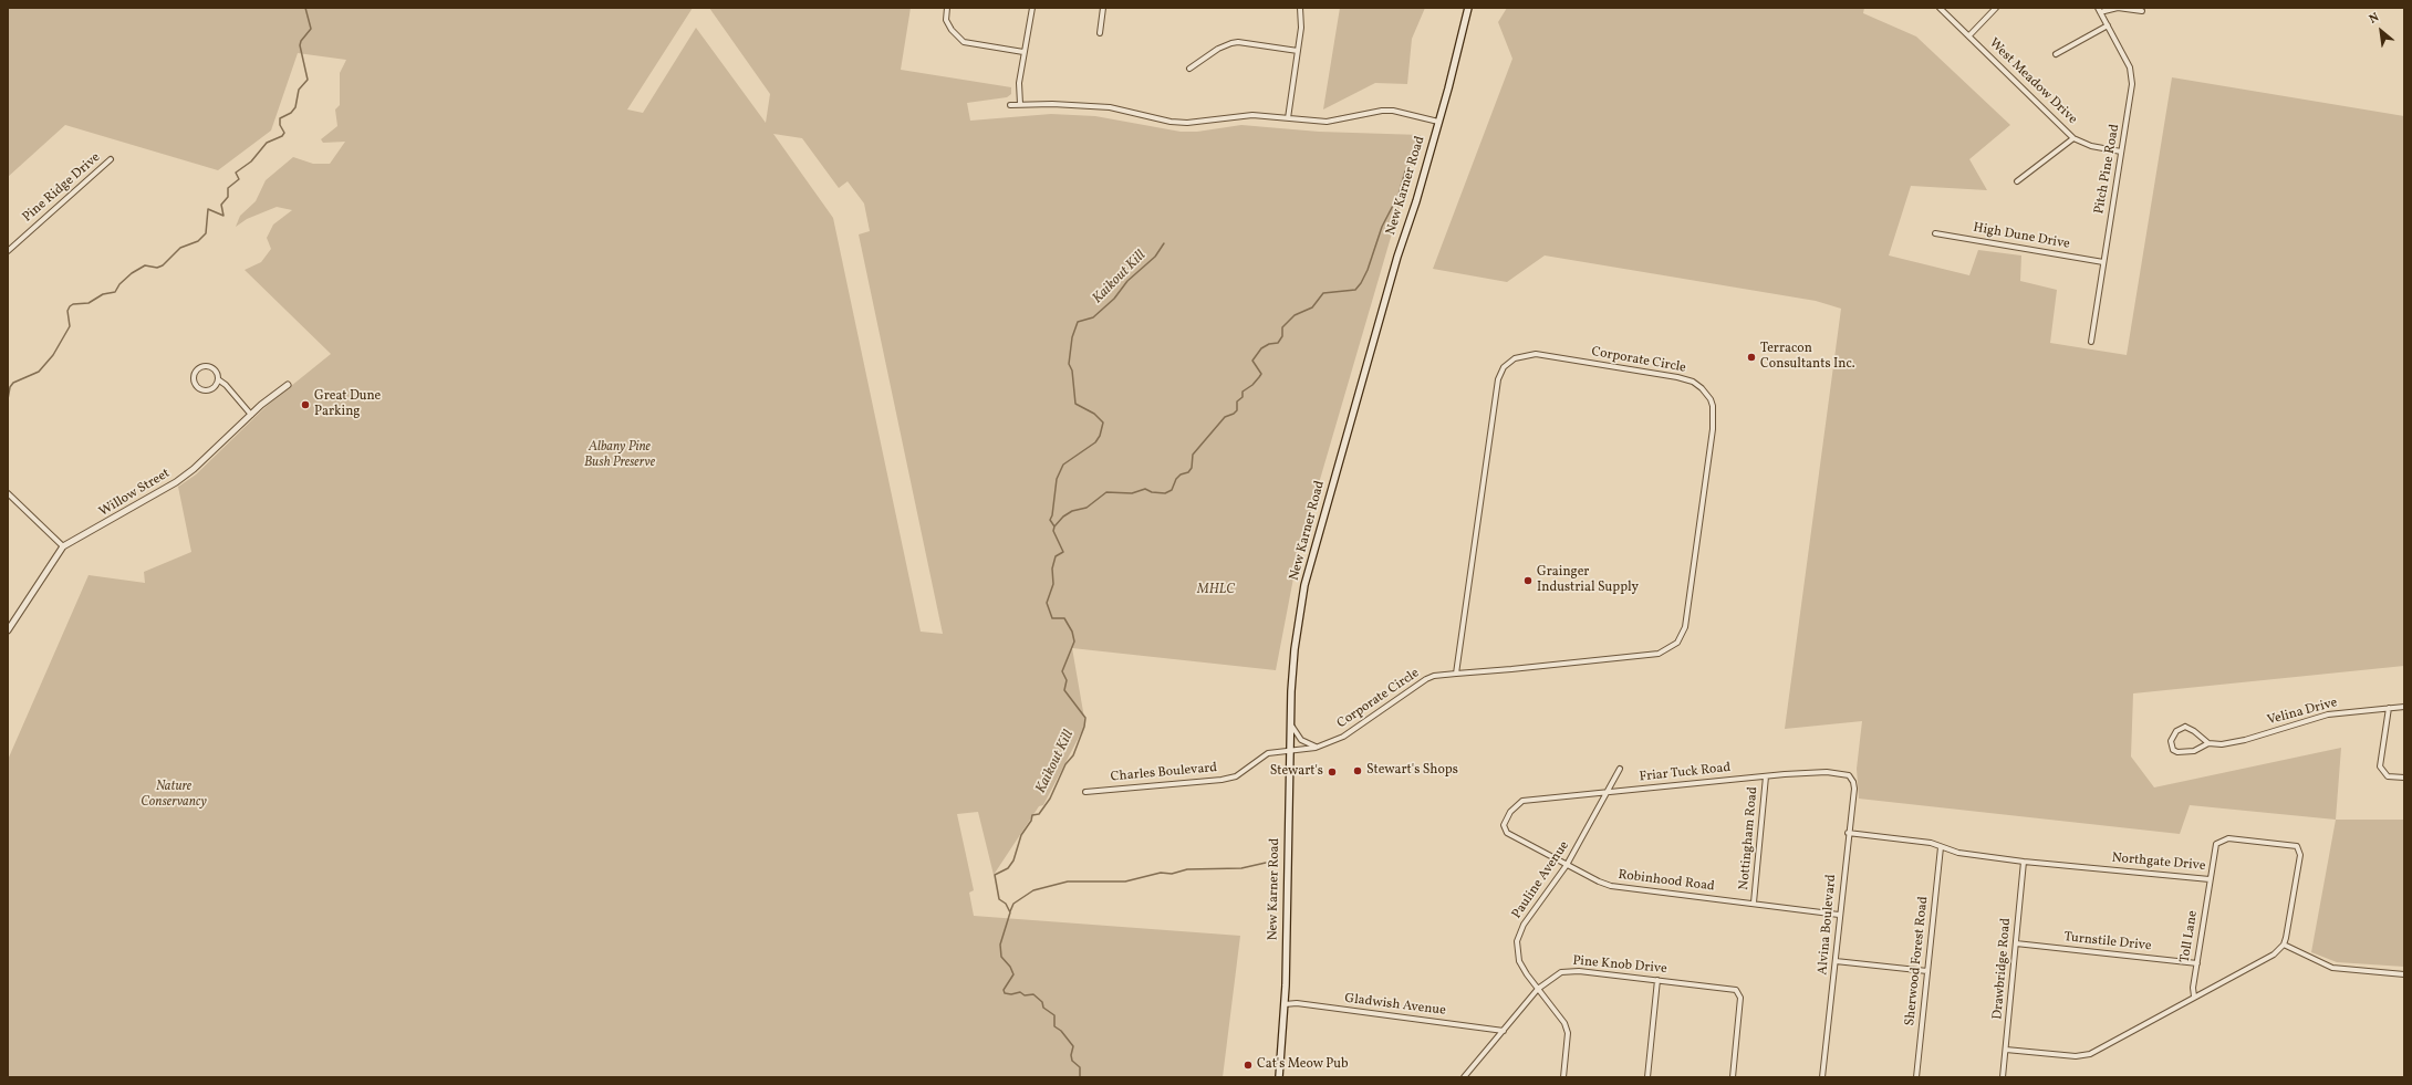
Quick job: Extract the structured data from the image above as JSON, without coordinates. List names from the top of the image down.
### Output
{
  "streets": {
    "main road": ["New Karner Road"],
    "street": [
      "West Meadow Drive",
      "Pitch Pine Road",
      "Pine Ridge Drive",
      "High Dune Drive",
      "Corporate Circle",
      "Willow Street",
      "Velina Drive",
      "Charles Boulevard",
      "Friar Tuck Road",
      "Nottingham Road",
      "Northgate Drive",
      "Pauline Avenue",
      "Robinhood Road",
      "Alvina Boulevard",
      "Toll Lane",
      "Turnstile Drive",
      "Sherwood Forest Road",
      "Pine Knob Drive",
      "Drawbridge Road",
      "Gladwish Avenue"
    ]
  },
  "crossings": [
    ["West Meadow Drive", "Pitch Pine Road"],
    ["Pitch Pine Road", "High Dune Drive"],
    ["New Karner Road", "Corporate Circle"],
    ["New Karner Road", "Charles Boulevard"],
    ["New Karner Road", "Gladwish Avenue"],
    ["Corporate Circle", "Charles Boulevard"],
    ["Friar Tuck Road", "Nottingham Road"],
    ["Friar Tuck Road", "Pauline Avenue"],
    ["Friar Tuck Road", "Robinhood Road"],
    ["Friar Tuck Road", "Alvina Boulevard"],
    ["Nottingham Road", "Robinhood Road"],
    ["Northgate Drive", "Alvina Boulevard"],
    ["Northgate Drive", "Toll Lane"],
    ["Northgate Drive", "Sherwood Forest Road"],
    ["Northgate Drive", "Drawbridge Road"],
    ["Pauline Avenue", "Robinhood Road"],
    ["Pauline Avenue", "Pine Knob Drive"],
    ["Robinhood Road", "Alvina Boulevard"],
    ["Toll Lane", "Turnstile Drive"],
    ["Turnstile Drive", "Drawbridge Road"],
    ["Pine Knob Drive", "Gladwish Avenue"]
  ],
  "water": ["Kaikout Kill"],
  "parks": ["Albany Pine Bush Preserve", "MHLC", "Nature Conservancy"],
  "places": [
    "Terracon Consultants Inc.",
    "Great Dune Parking",
    "Grainger Industrial Supply",
    "Stewart's Shops",
    "Stewart's",
    "Cat's Meow Pub"
  ],
  "north": "top left"
}
